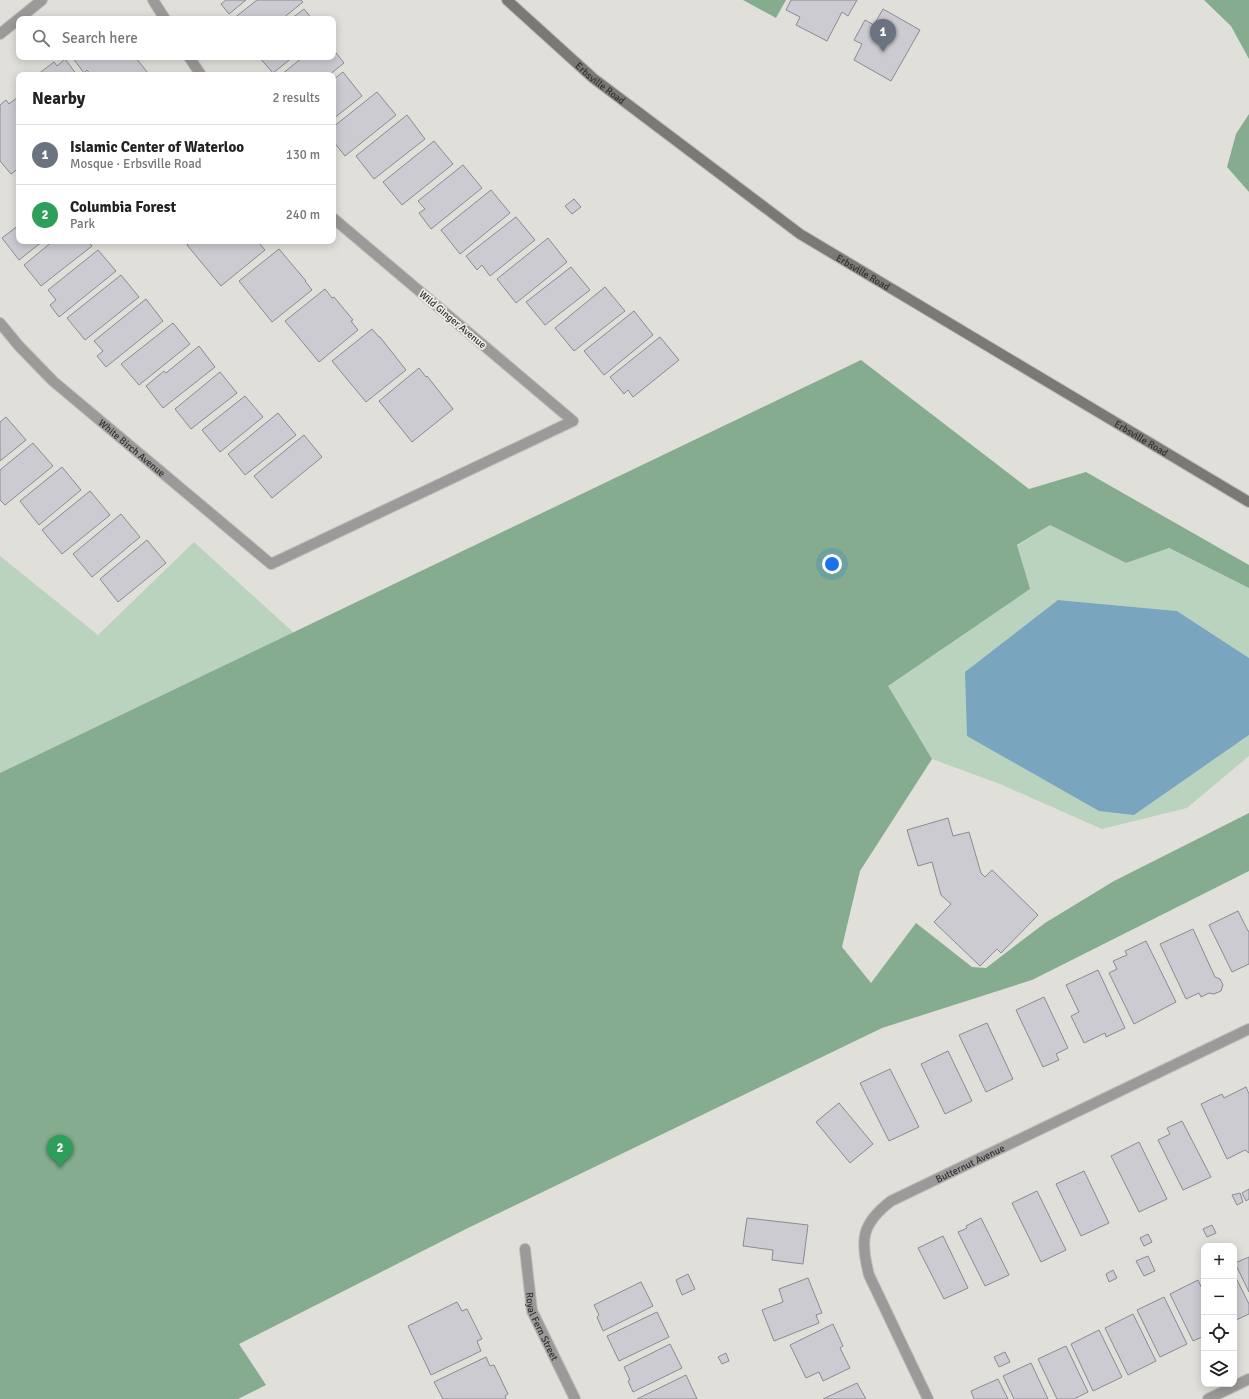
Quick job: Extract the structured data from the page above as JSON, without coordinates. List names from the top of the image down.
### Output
{
  "streets": {
    "main road": ["Erbsville Road"],
    "street": [
      "Wild Ginger Avenue",
      "White Birch Avenue",
      "Butternut Avenue",
      "Royal Fern Street"
    ]
  },
  "crossings": [
    ["Wild Ginger Avenue", "White Birch Avenue"]
  ],
  "page": {
    "search": "Search here",
    "pins": ["1", "2"],
    "heading": ["Nearby", "2 results"],
    "list": [
      {
        "mark": "1",
        "name": "Islamic Center of Waterloo",
        "note": "Mosque · Erbsville Road",
        "value": "130 m"
      },
      {
        "mark": "2",
        "name": "Columbia Forest",
        "note": "Park",
        "value": "240 m"
      }
    ],
    "map_buttons": ["+", "−"]
  }
}
